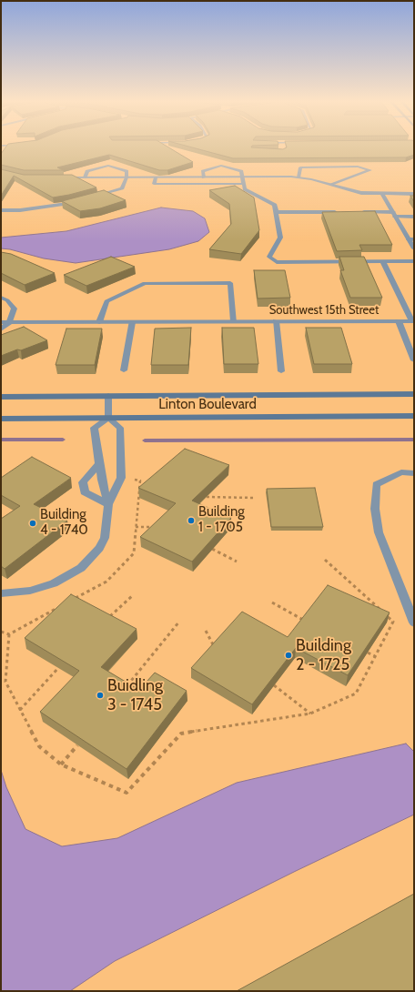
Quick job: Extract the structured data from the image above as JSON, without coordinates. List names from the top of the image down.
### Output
{
  "streets": {
    "main road": ["Linton Boulevard"],
    "street": ["Southwest 15th Street"]
  },
  "places": [
    "Building 1 - 1705",
    "Building 4 - 1740",
    "Building 2 - 1725",
    "Buidling 3 - 1745"
  ]
}
